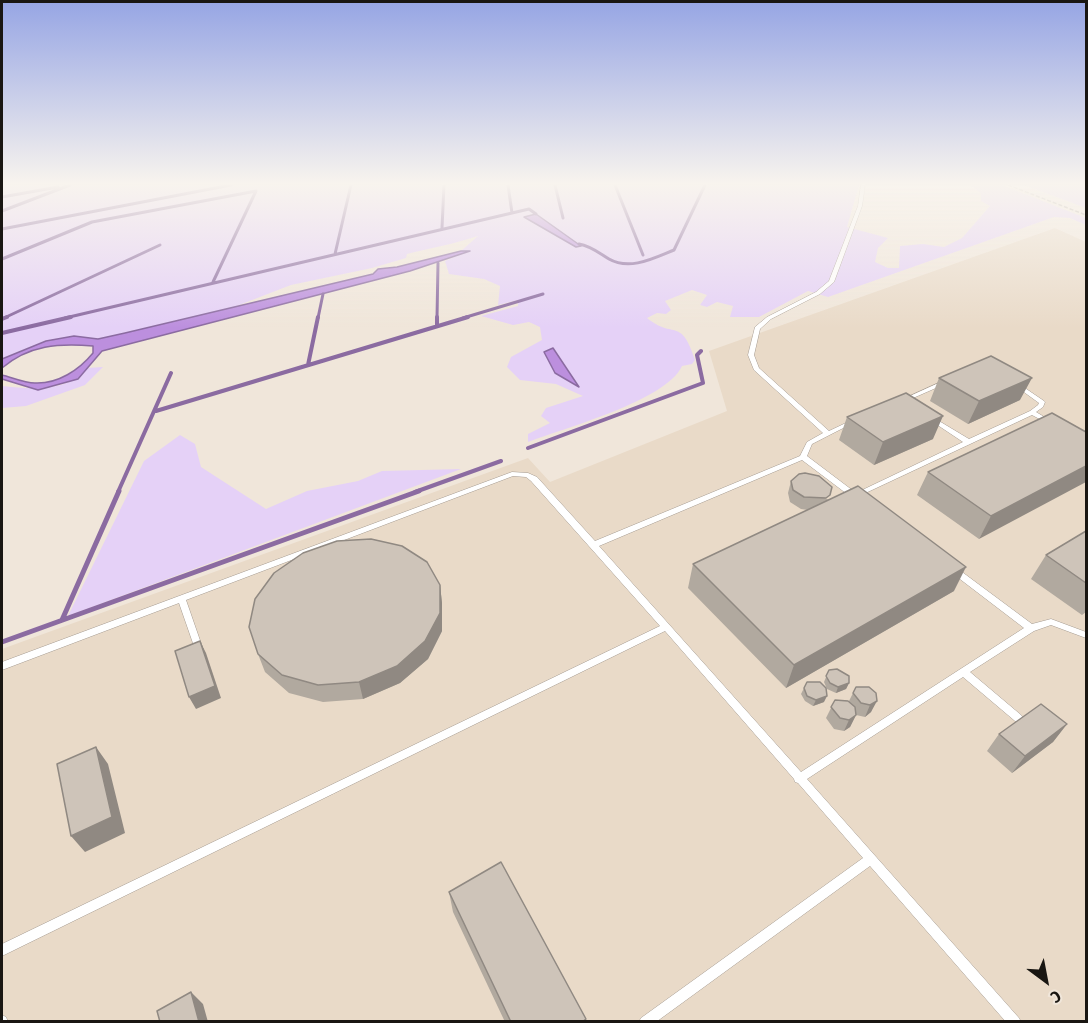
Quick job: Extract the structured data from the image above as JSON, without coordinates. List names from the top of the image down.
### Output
{
  "north": "bottom right"
}
